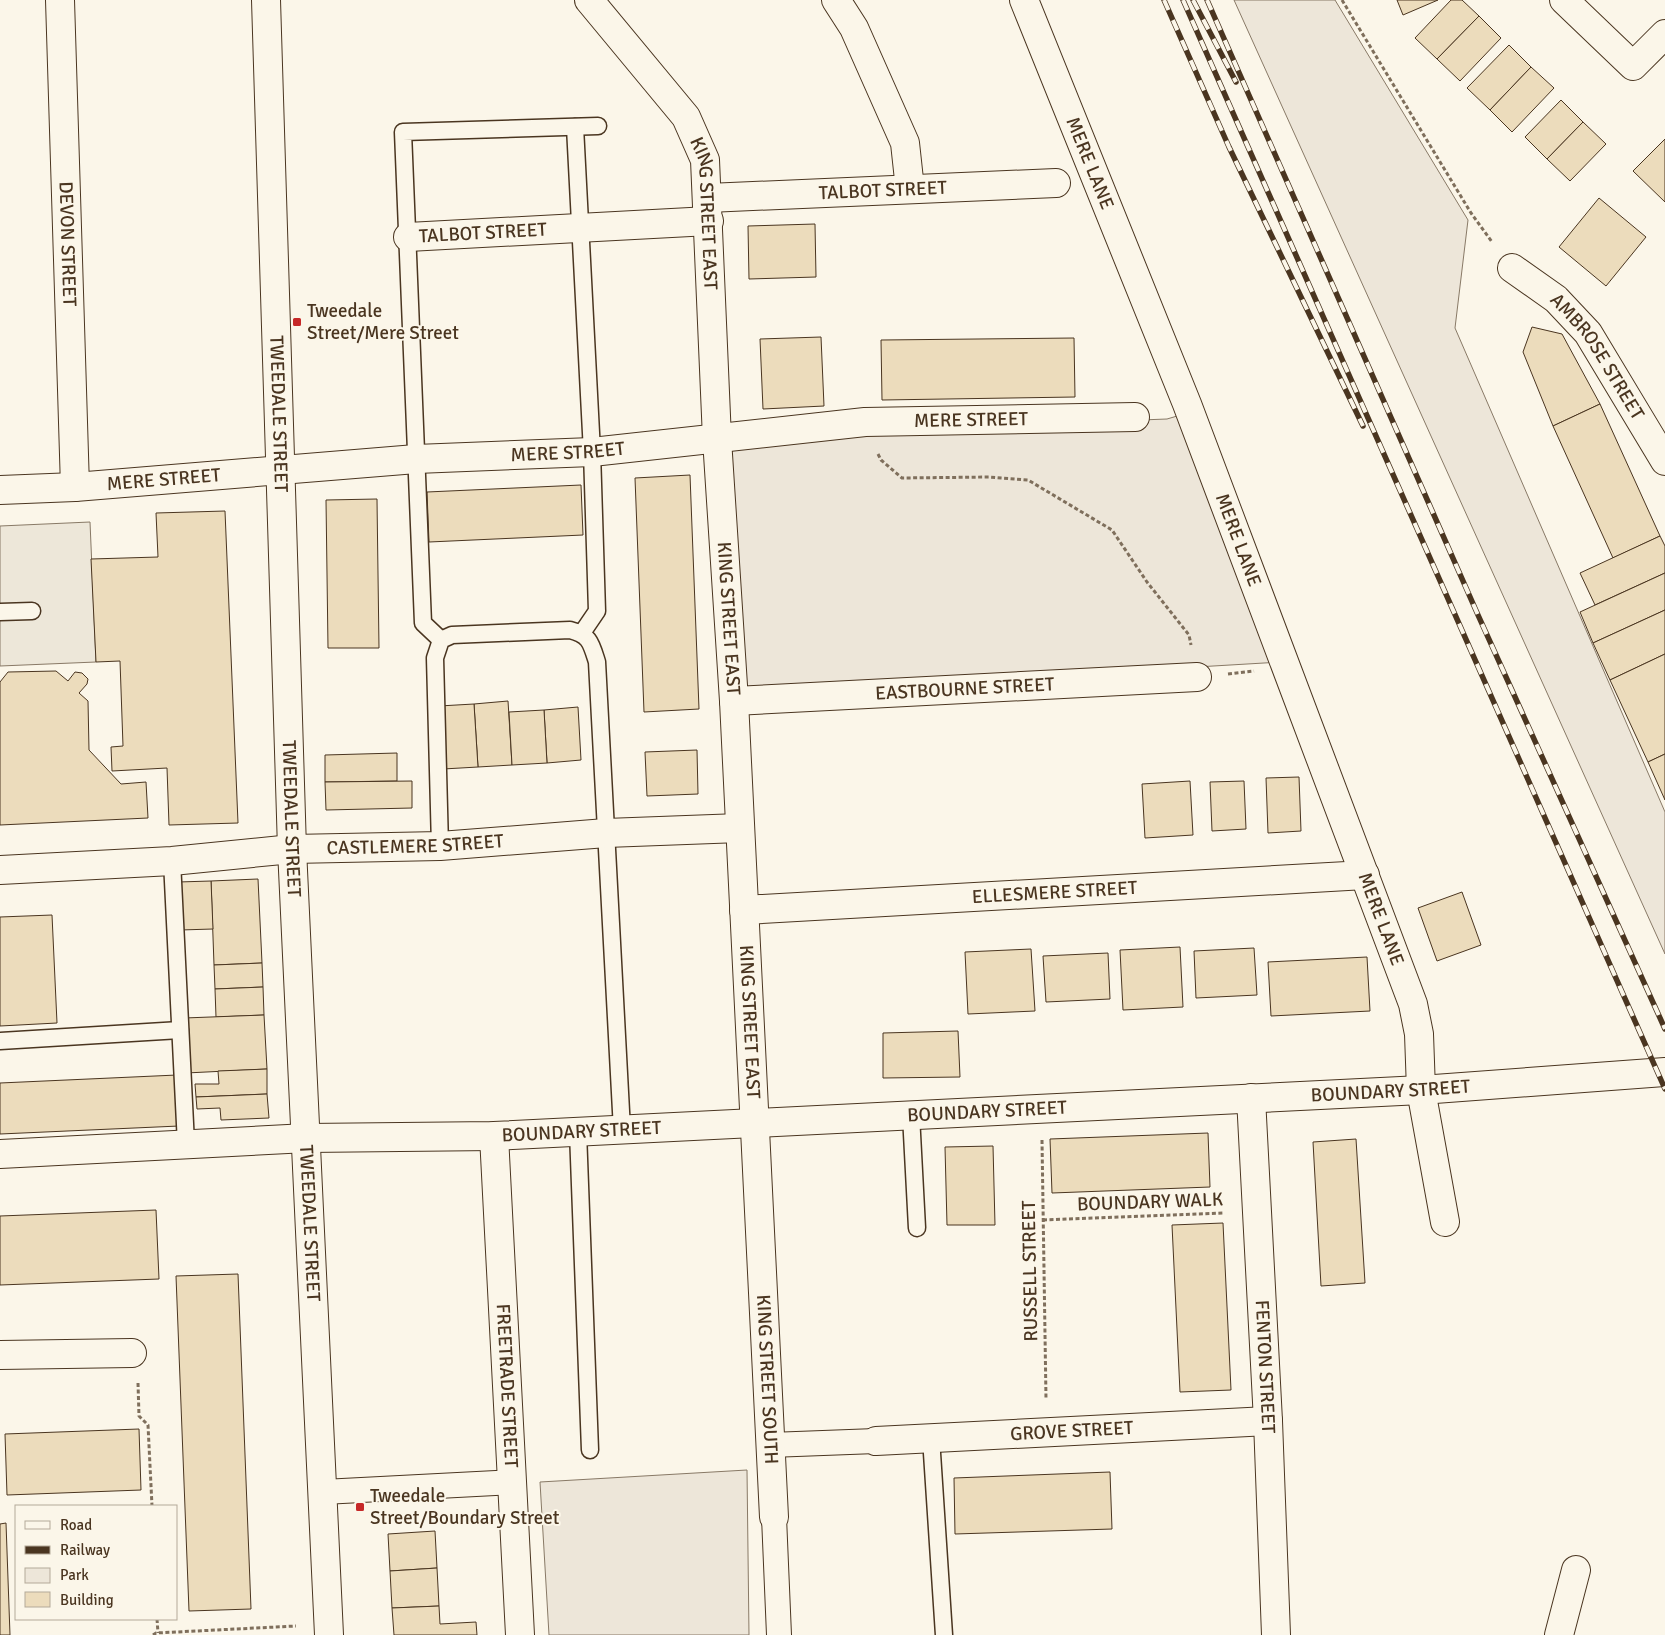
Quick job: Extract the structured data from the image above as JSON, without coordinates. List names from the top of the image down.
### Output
{
  "streets": {
    "street": [
      "MERE LANE",
      "TALBOT STREET",
      "KING STREET EAST",
      "DEVON STREET",
      "AMBROSE STREET",
      "TWEEDALE STREET",
      "MERE STREET",
      "EASTBOURNE STREET",
      "CASTLEMERE STREET",
      "ELLESMERE STREET",
      "BOUNDARY STREET",
      "FENTON STREET",
      "KING STREET SOUTH",
      "FREETRADE STREET",
      "GROVE STREET"
    ],
    "path": ["BOUNDARY WALK", "RUSSELL STREET"]
  },
  "crossings": [
    ["MERE LANE", "ELLESMERE STREET"],
    ["MERE LANE", "BOUNDARY STREET"],
    ["TALBOT STREET", "KING STREET EAST"],
    ["KING STREET EAST", "MERE STREET"],
    ["KING STREET EAST", "EASTBOURNE STREET"],
    ["KING STREET EAST", "CASTLEMERE STREET"],
    ["KING STREET EAST", "ELLESMERE STREET"],
    ["KING STREET EAST", "BOUNDARY STREET"],
    ["KING STREET EAST", "KING STREET SOUTH"],
    ["DEVON STREET", "MERE STREET"],
    ["TWEEDALE STREET", "MERE STREET"],
    ["TWEEDALE STREET", "CASTLEMERE STREET"],
    ["TWEEDALE STREET", "BOUNDARY STREET"],
    ["BOUNDARY STREET", "RUSSELL STREET"],
    ["BOUNDARY STREET", "FENTON STREET"],
    ["BOUNDARY STREET", "KING STREET SOUTH"],
    ["BOUNDARY STREET", "FREETRADE STREET"],
    ["BOUNDARY WALK", "RUSSELL STREET"],
    ["BOUNDARY WALK", "FENTON STREET"],
    ["RUSSELL STREET", "GROVE STREET"],
    ["FENTON STREET", "GROVE STREET"]
  ],
  "places": {
    "transit": ["Tweedale Street/Mere Street", "Tweedale Street/Boundary Street"]
  },
  "legend": [
    "Road",
    "Railway",
    "Park",
    "Building"
  ]
}
